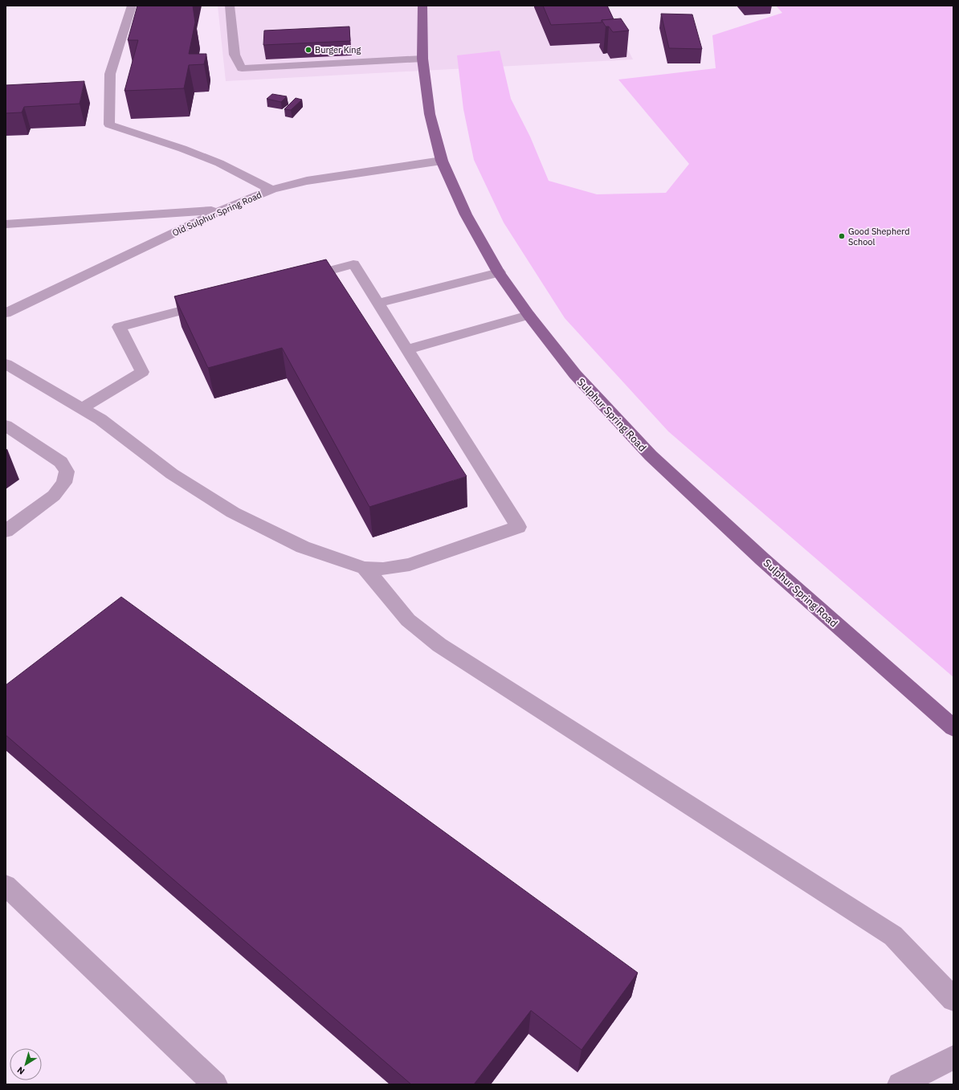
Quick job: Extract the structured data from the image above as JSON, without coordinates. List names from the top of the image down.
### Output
{
  "streets": {
    "main road": ["Sulphur Spring Road"],
    "street": ["Old Sulphur Spring Road"]
  },
  "crossings": [
    ["Old Sulphur Spring Road", "Sulphur Spring Road"]
  ],
  "places": ["Burger King", "Good Shepherd School"],
  "north": "bottom left"
}
